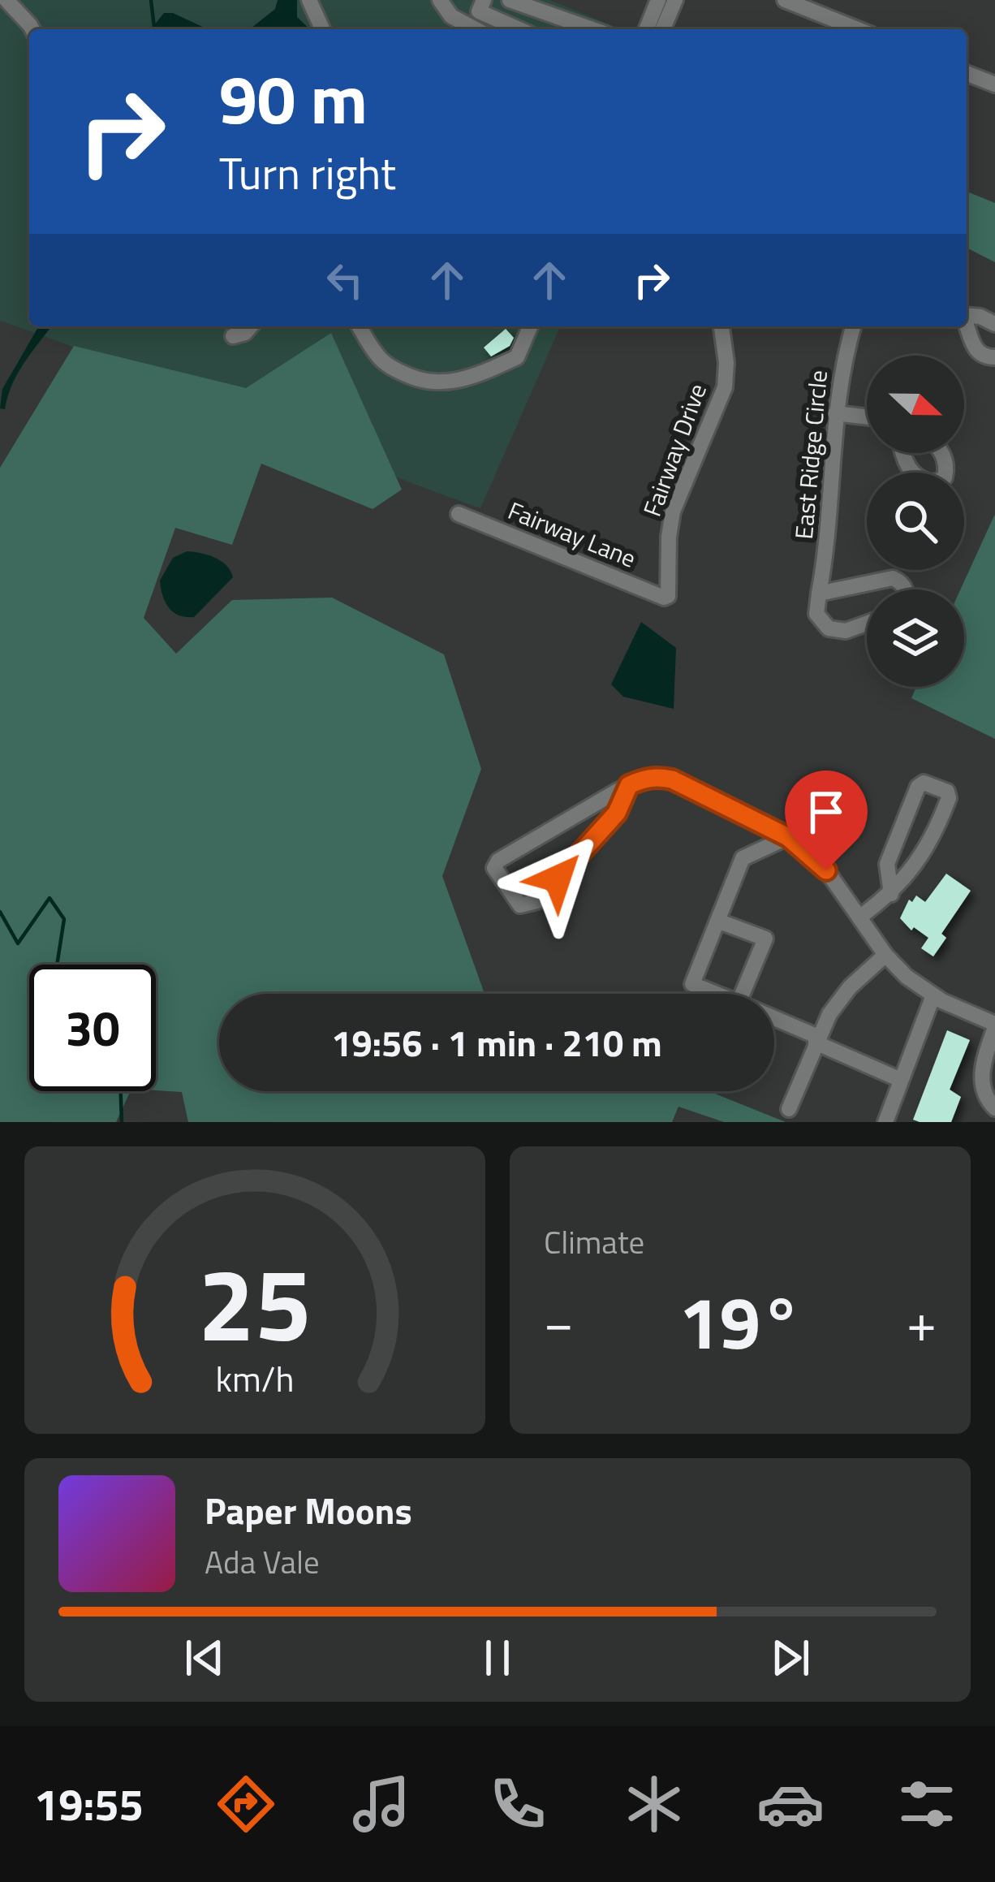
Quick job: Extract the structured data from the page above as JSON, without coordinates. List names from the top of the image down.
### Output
{
  "streets": {
    "street": ["Fairway Drive", "East Ridge Circle", "Fairway Lane"]
  },
  "crossings": [
    ["Fairway Drive", "Fairway Lane"]
  ],
  "north": "right",
  "page": {
    "turn": ["90 m", "Turn right"],
    "limit": "30",
    "trip": "19:56 · 1 min · 210 m",
    "tile": "Climate",
    "heat": ["−", "19°", "+"],
    "song": ["Paper Moons", "Ada Vale"],
    "tabs": "19:55",
    "gauge": ["25", "km/h"]
  }
}
